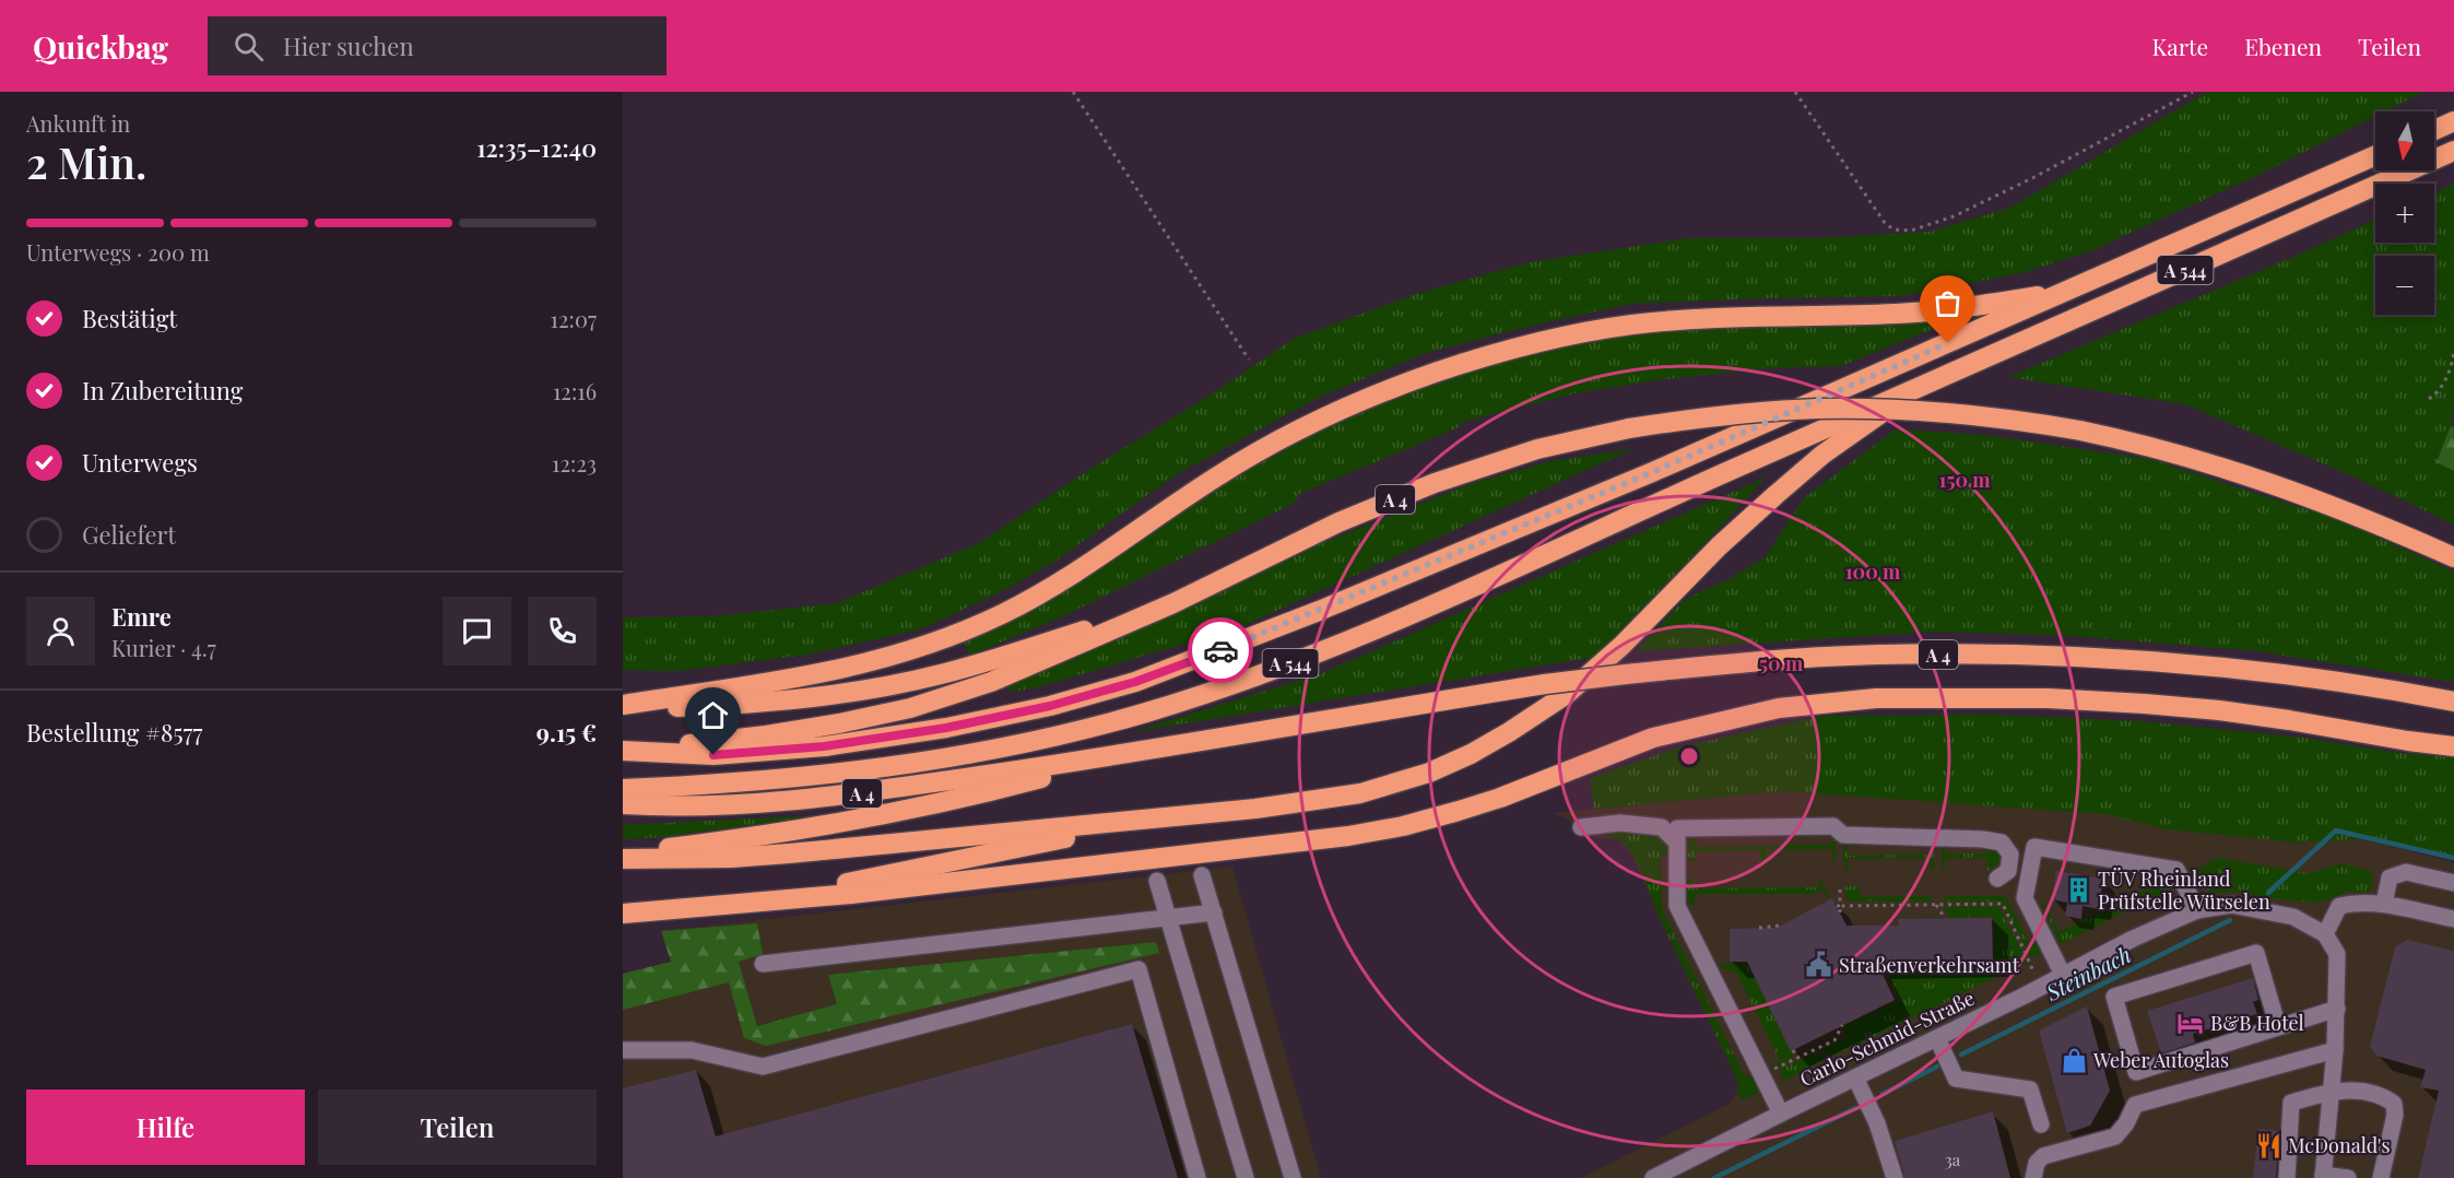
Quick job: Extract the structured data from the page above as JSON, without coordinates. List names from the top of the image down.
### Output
{
  "streets": {
    "highway": ["A 544", "A 4"],
    "street": ["Carlo-Schmid-Straße"]
  },
  "crossings": [
    ["A 544", "A 4"]
  ],
  "water": ["Steinbach"],
  "places": {
    "building": ["TÜV Rheinland Prüfstelle Würselen"],
    "public building": ["Straßenverkehrsamt"],
    "hotel": ["B&B Hotel"],
    "shop": ["Weber Autoglas"],
    "restaurant": ["McDonald's"]
  },
  "house_numbers": ["3a"],
  "north": "bottom",
  "page": {
    "header": "Quickbag",
    "search": "Hier suchen",
    "nav": ["Karte", "Ebenen", "Teilen"],
    "heading": ["2 Min.", "Ankunft in", "12:35–12:40"],
    "panel": [
      "Emre",
      "Kurier · 4.7",
      "Bestellung #8577",
      "9.15 €"
    ],
    "map_buttons": ["+", "−"],
    "bar": "Unterwegs · 200 m",
    "list": [
      ["Bestätigt", "12:07"],
      ["In Zubereitung", "12:16"],
      ["Unterwegs", "12:23"],
      "Geliefert"
    ],
    "buttons": ["Hilfe", "Teilen"]
  },
  "rings": ["150 m", "100 m", "50 m"]
}
